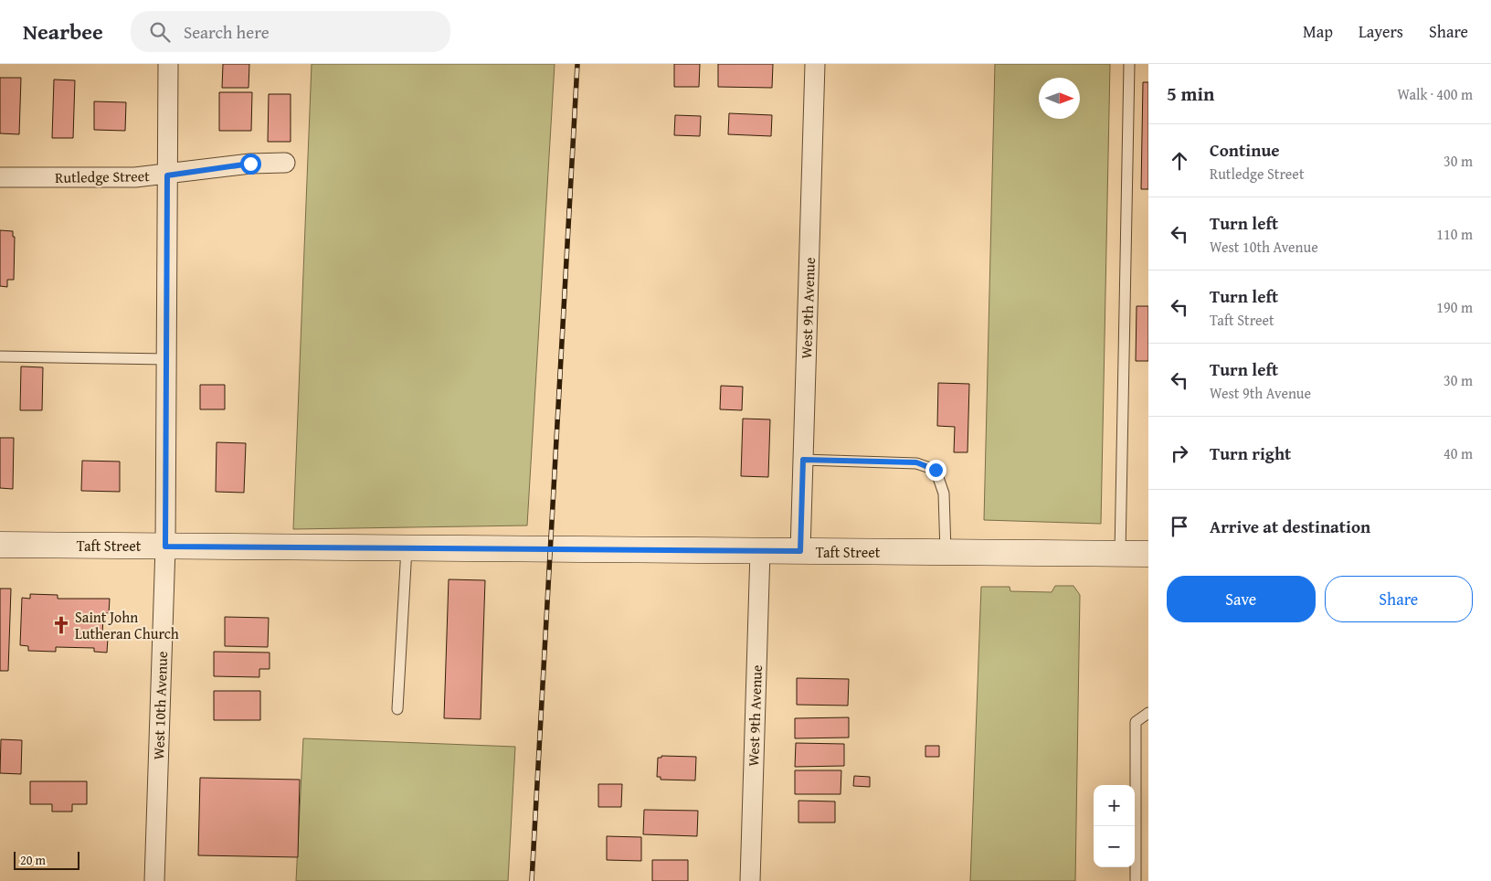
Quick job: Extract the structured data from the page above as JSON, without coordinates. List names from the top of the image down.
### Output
{
  "streets": {
    "street": [
      "Rutledge Street",
      "West 9th Avenue",
      "Taft Street",
      "West 10th Avenue"
    ]
  },
  "crossings": [
    ["Rutledge Street", "West 10th Avenue"],
    ["West 9th Avenue", "Taft Street"],
    ["Taft Street", "West 10th Avenue"]
  ],
  "places": {
    "church": ["Saint John Lutheran Church"]
  },
  "scale_bar": "20 m",
  "north": "right",
  "page": {
    "header": "Nearbee",
    "search": "Search here",
    "nav": ["Map", "Layers", "Share"],
    "heading": ["5 min", "Walk · 400 m"],
    "list": [
      ["Continue", "Rutledge Street", "30 m"],
      ["Turn left", "West 10th Avenue", "110 m"],
      ["Turn left", "Taft Street", "190 m"],
      ["Turn left", "West 9th Avenue", "30 m"],
      ["Turn right", "40 m"],
      "Arrive at destination"
    ],
    "buttons": ["Save", "Share"],
    "map_buttons": ["+", "−"],
    "scale": "20 m"
  }
}
